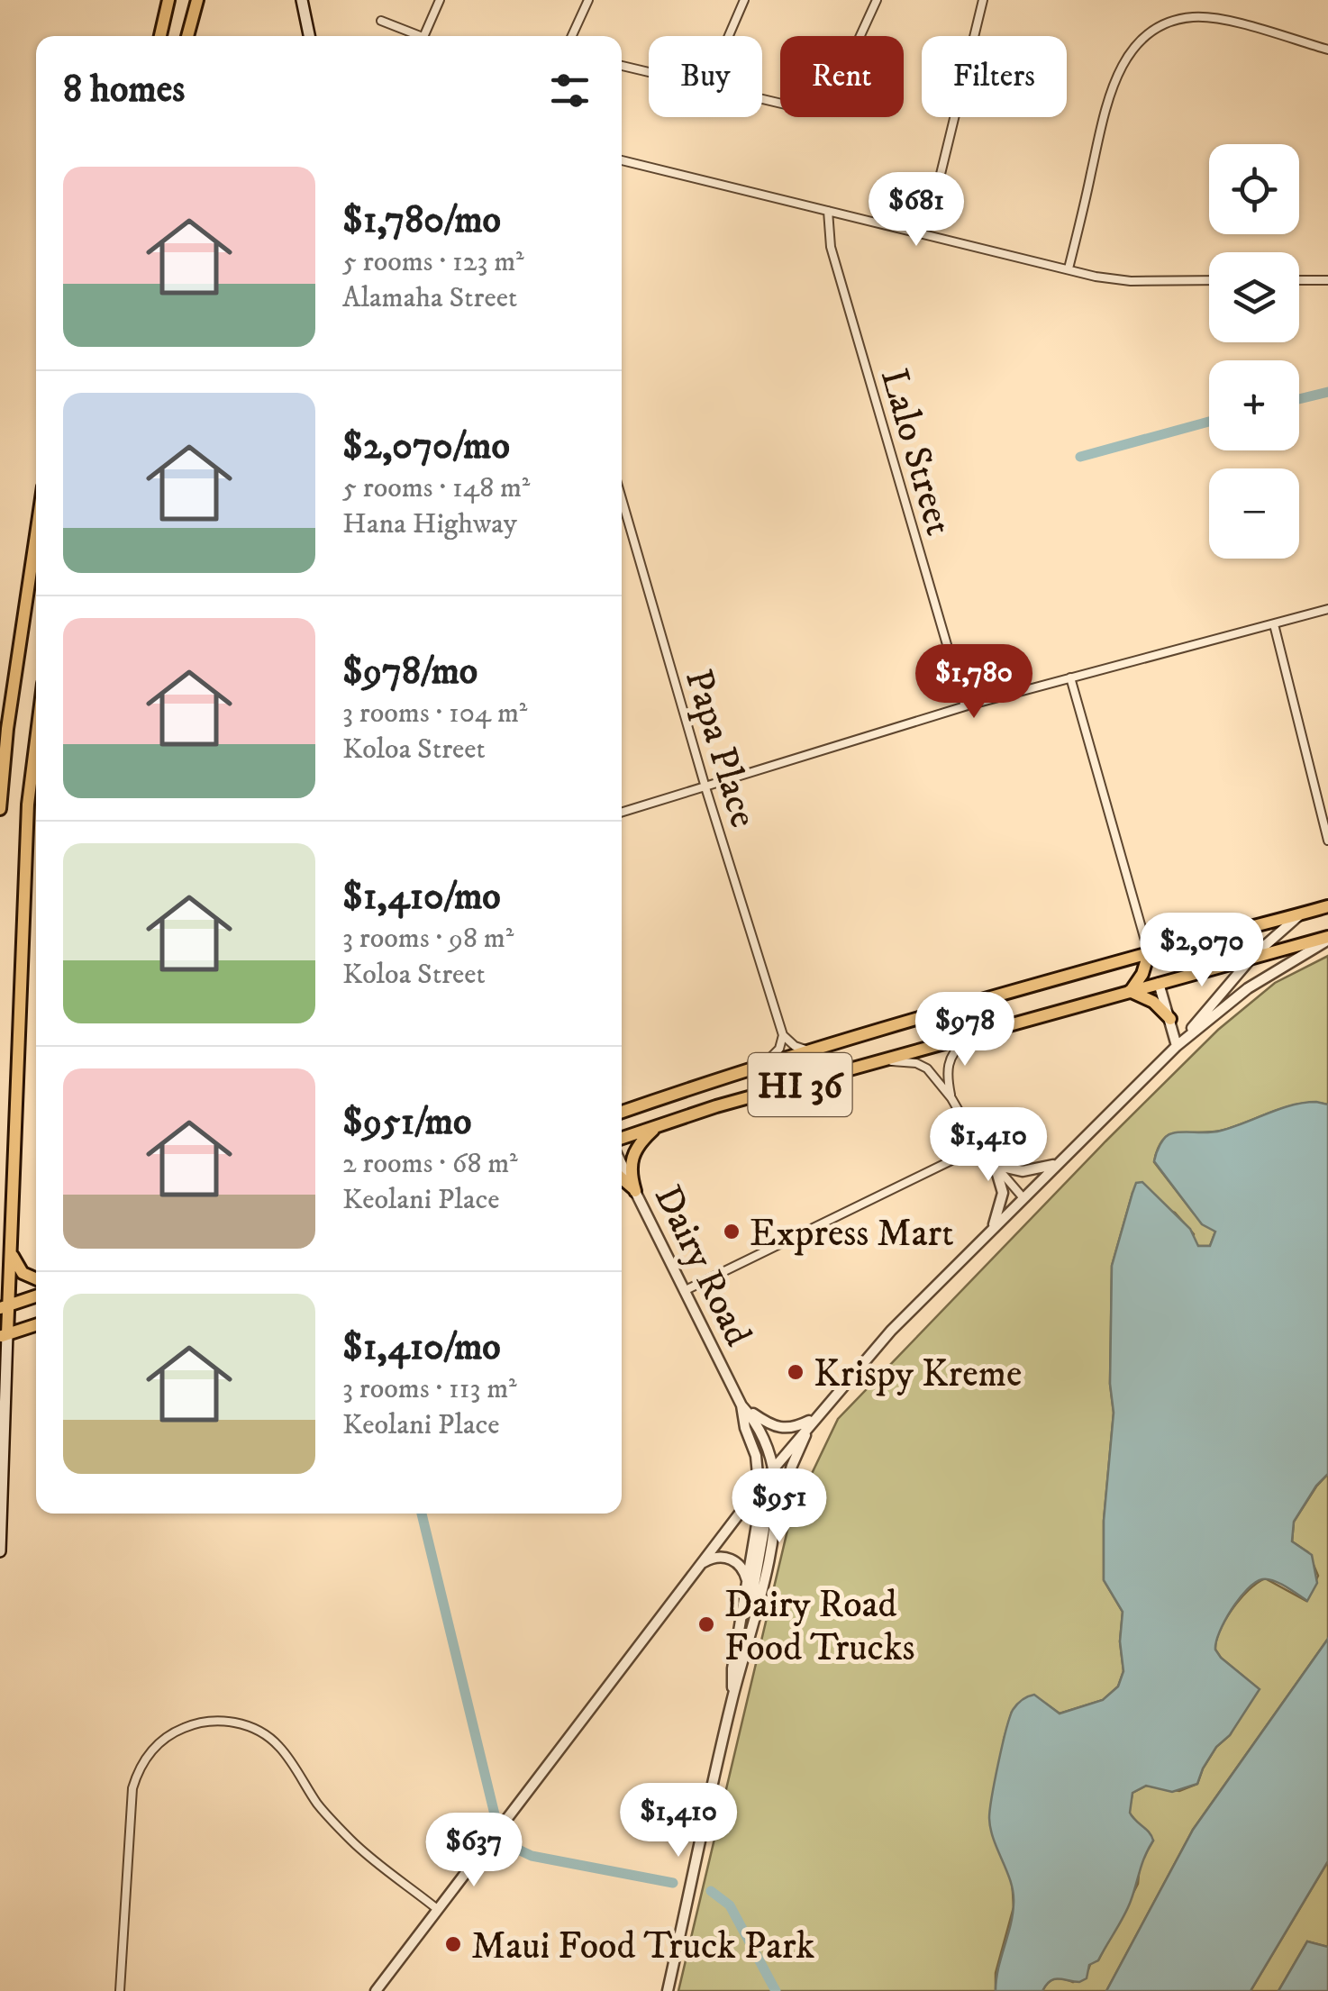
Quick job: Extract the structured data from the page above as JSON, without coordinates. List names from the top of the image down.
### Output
{
  "streets": {
    "main road": ["HI 36"],
    "street": ["Lalo Street", "Papa Place", "Dairy Road"]
  },
  "places": [
    "Express Mart",
    "Krispy Kreme",
    "Dairy Road Food Trucks",
    "Maui Food Truck Park"
  ],
  "page": {
    "chip": ["Buy", "Rent", "Filters"],
    "heading": "8 homes",
    "map_buttons": ["+", "−"],
    "list": [
      {
        "name": "$1,780/mo",
        "note": "5 rooms · 123 m² · Alamaha Street"
      },
      {
        "name": "$2,070/mo",
        "note": "5 rooms · 148 m² · Hana Highway"
      },
      {
        "name": "$978/mo",
        "note": "3 rooms · 104 m² · Koloa Street"
      },
      {
        "name": "$1,410/mo",
        "note": "3 rooms · 98 m² · Koloa Street"
      },
      {
        "name": "$951/mo",
        "note": "2 rooms · 68 m² · Keolani Place"
      },
      {
        "name": "$1,410/mo",
        "note": "3 rooms · 113 m² · Keolani Place"
      }
    ],
    "price": [
      "$681",
      "$1,780",
      "$2,070",
      "$978",
      "$1,410",
      "$951",
      "$1,410",
      "$637"
    ]
  }
}
